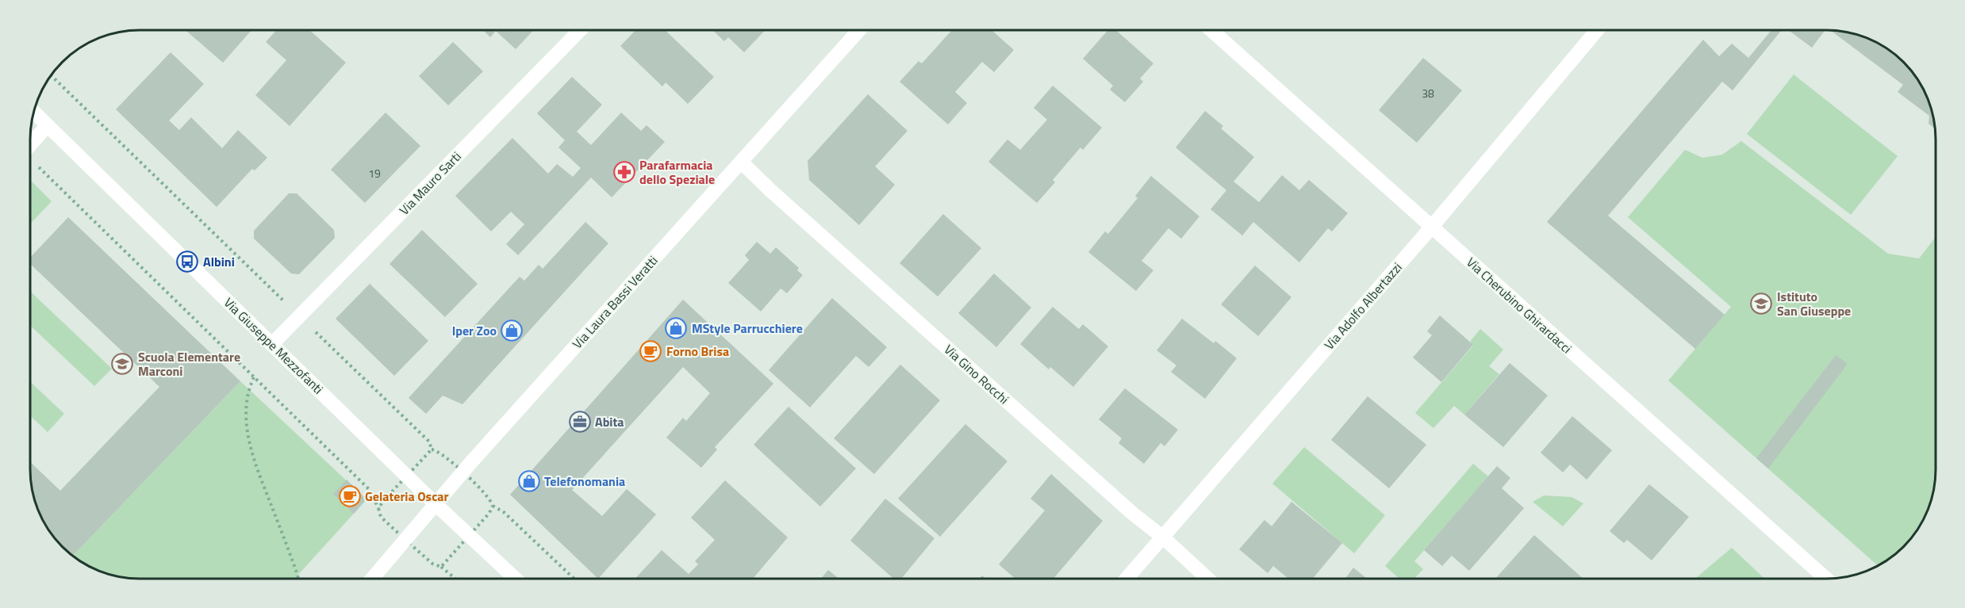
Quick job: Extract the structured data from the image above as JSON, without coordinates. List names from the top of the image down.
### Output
{
  "streets": {
    "street": [
      "Via Mauro Sarti",
      "Via Laura Bassi Veratti",
      "Via Cherubino Ghirardacci",
      "Via Adolfo Albertazzi",
      "Via Giuseppe Mezzofanti",
      "Via Gino Rocchi"
    ]
  },
  "crossings": [
    ["Via Mauro Sarti", "Via Giuseppe Mezzofanti"],
    ["Via Laura Bassi Veratti", "Via Giuseppe Mezzofanti"],
    ["Via Laura Bassi Veratti", "Via Gino Rocchi"],
    ["Via Cherubino Ghirardacci", "Via Adolfo Albertazzi"],
    ["Via Adolfo Albertazzi", "Via Gino Rocchi"]
  ],
  "places": {
    "pharmacy": ["Parafarmacia dello Speziale"],
    "bus stop": ["Albini"],
    "school or university": ["Istituto San Giuseppe", "Scuola Elementare Marconi"],
    "shop": ["MStyle Parrucchiere", "Iper Zoo", "Telefonomania"],
    "cafe": ["Forno Brisa", "Gelateria Oscar"],
    "office": ["Abita"]
  },
  "house_numbers": ["38", "19"]
}
